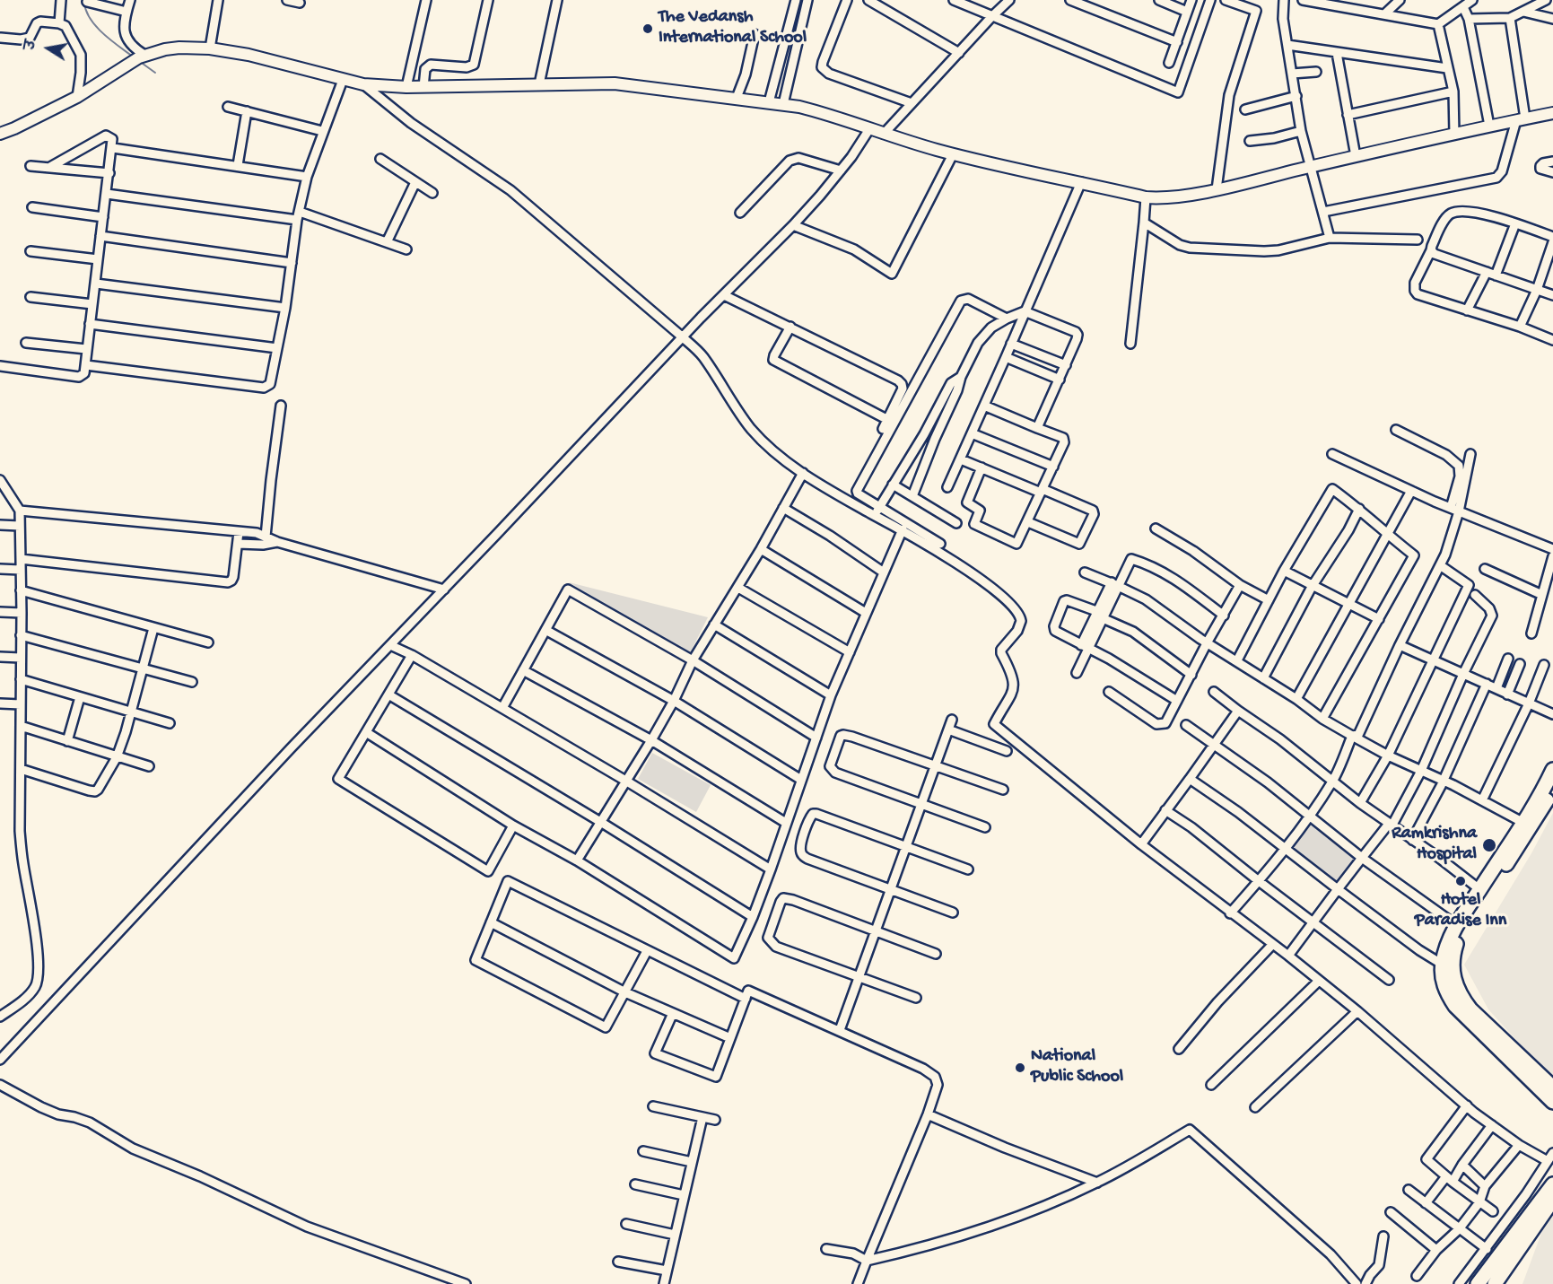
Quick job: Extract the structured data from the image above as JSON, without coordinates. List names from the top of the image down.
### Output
{
  "places": [
    "The Vedansh International School",
    "Ramkrishna Hospital",
    "Hotel Paradise Inn",
    "National Public School"
  ],
  "north": "left"
}
